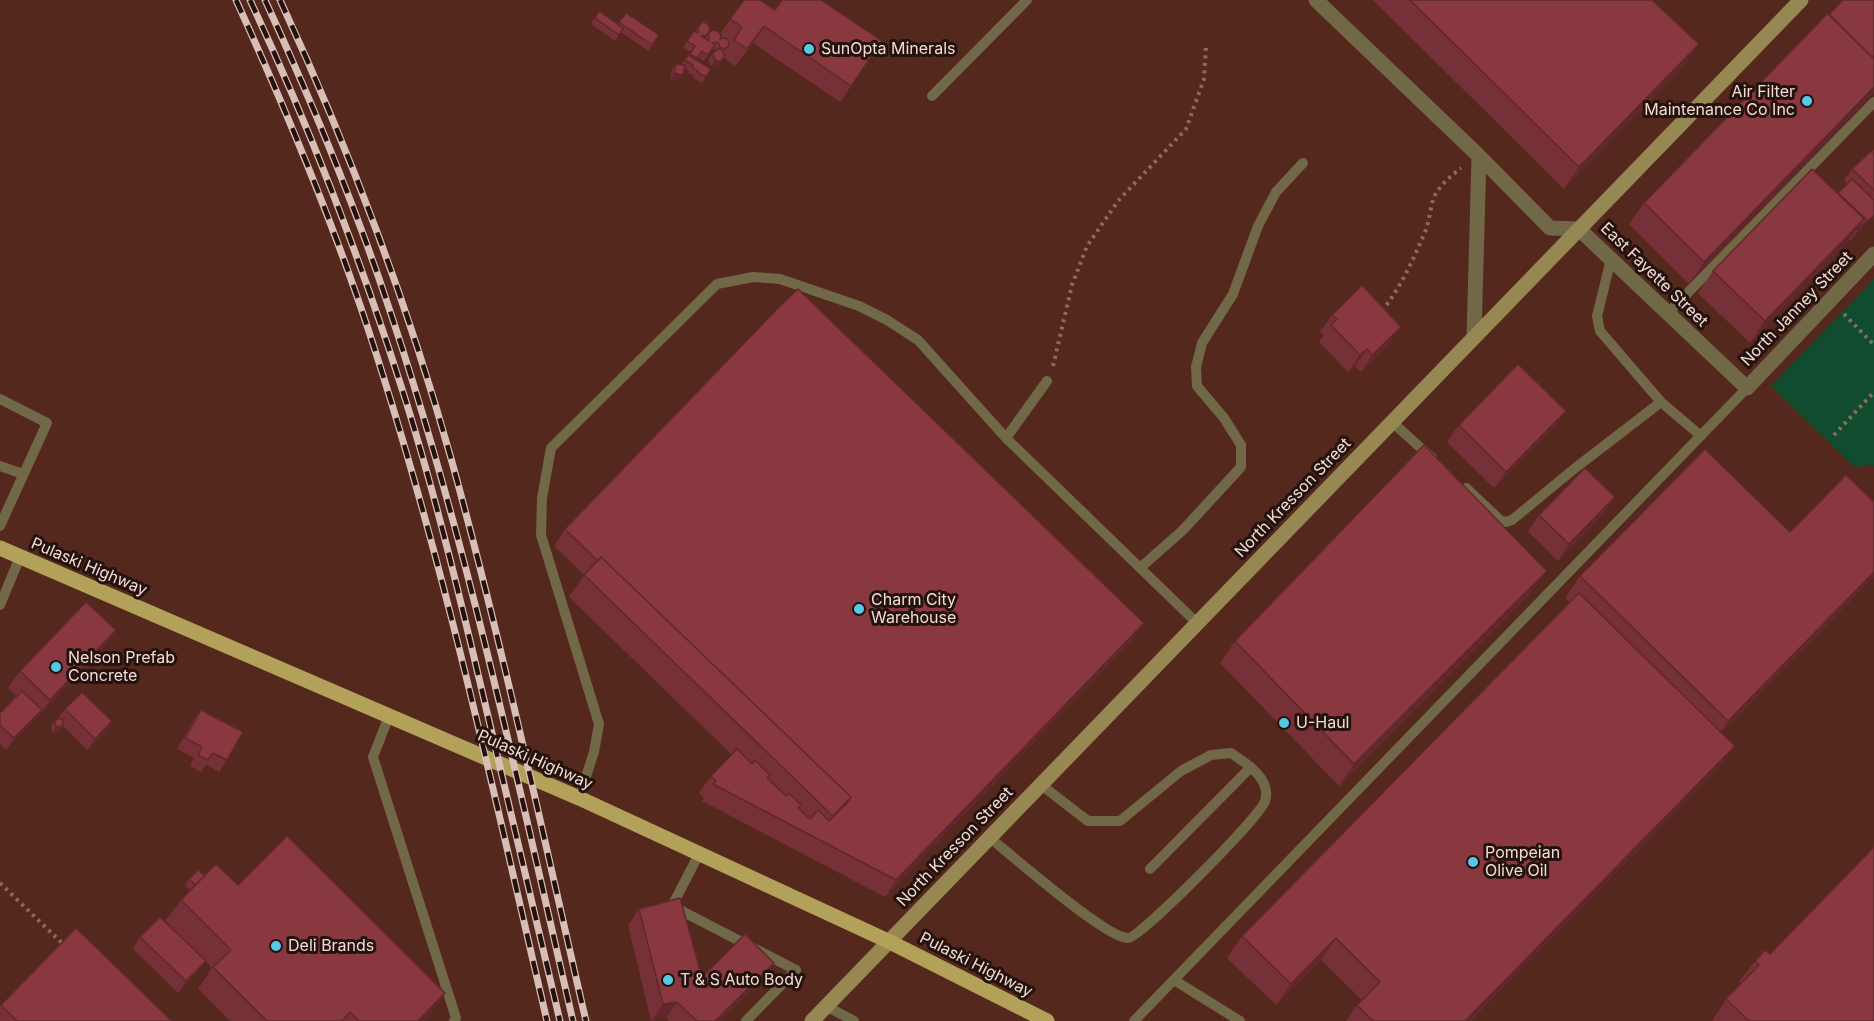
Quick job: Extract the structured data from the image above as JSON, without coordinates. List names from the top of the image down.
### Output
{
  "streets": {
    "main road": ["Pulaski Highway"],
    "street": ["East Fayette Street", "North Janney Street", "North Kresson Street"]
  },
  "crossings": [
    ["East Fayette Street", "North Janney Street"],
    ["East Fayette Street", "North Kresson Street"],
    ["North Kresson Street", "Pulaski Highway"]
  ],
  "places": [
    "SunOpta Minerals",
    "Air Filter Maintenance Co Inc",
    "Charm City Warehouse",
    "Nelson Prefab Concrete",
    "U-Haul",
    "Pompeian Olive Oil",
    "Deli Brands",
    "T & S Auto Body"
  ]
}
